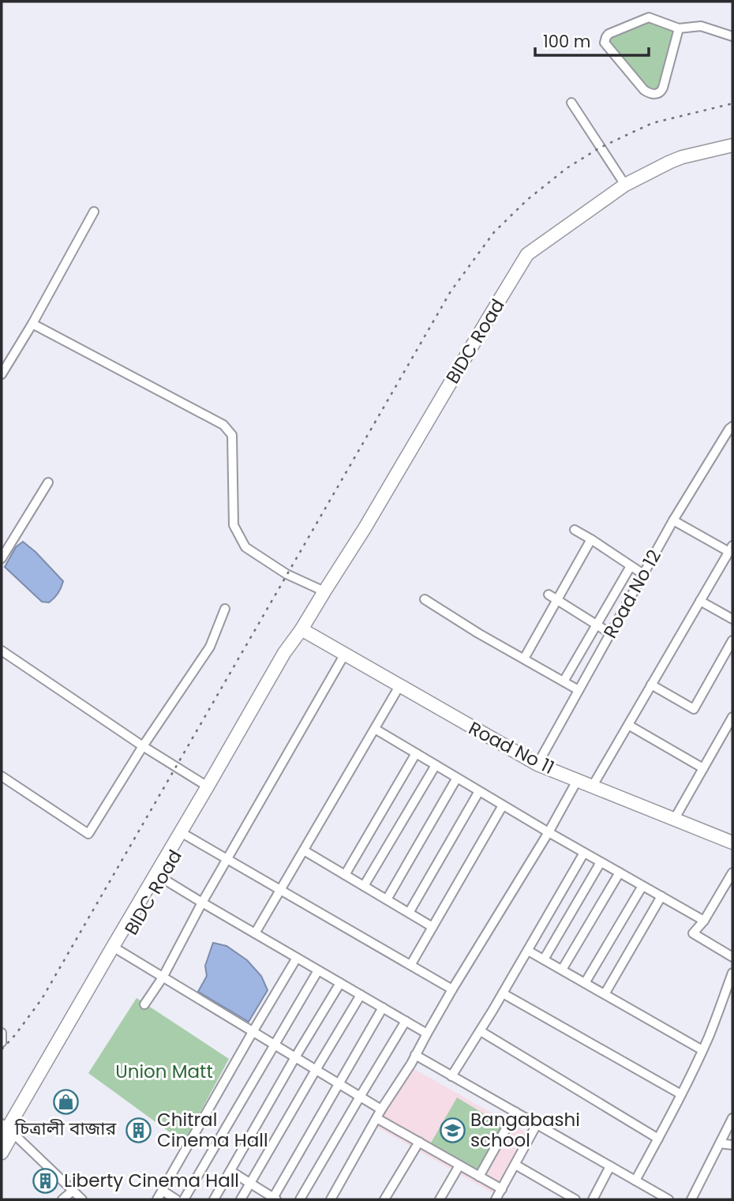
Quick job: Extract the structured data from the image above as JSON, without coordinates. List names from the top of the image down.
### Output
{
  "streets": {
    "main road": ["BIDC Road", "Road No 11"],
    "street": ["Road No 12"]
  },
  "crossings": [
    ["BIDC Road", "Road No 11"],
    ["Road No 12", "Road No 11"]
  ],
  "parks": ["Union Matt"],
  "places": {
    "shop": ["চিত্রালী বাজার"],
    "building": ["Chitral Cinema Hall", "Liberty Cinema Hall"],
    "school or university": ["Bangabashi school"]
  },
  "scale_bar": "100 m"
}
